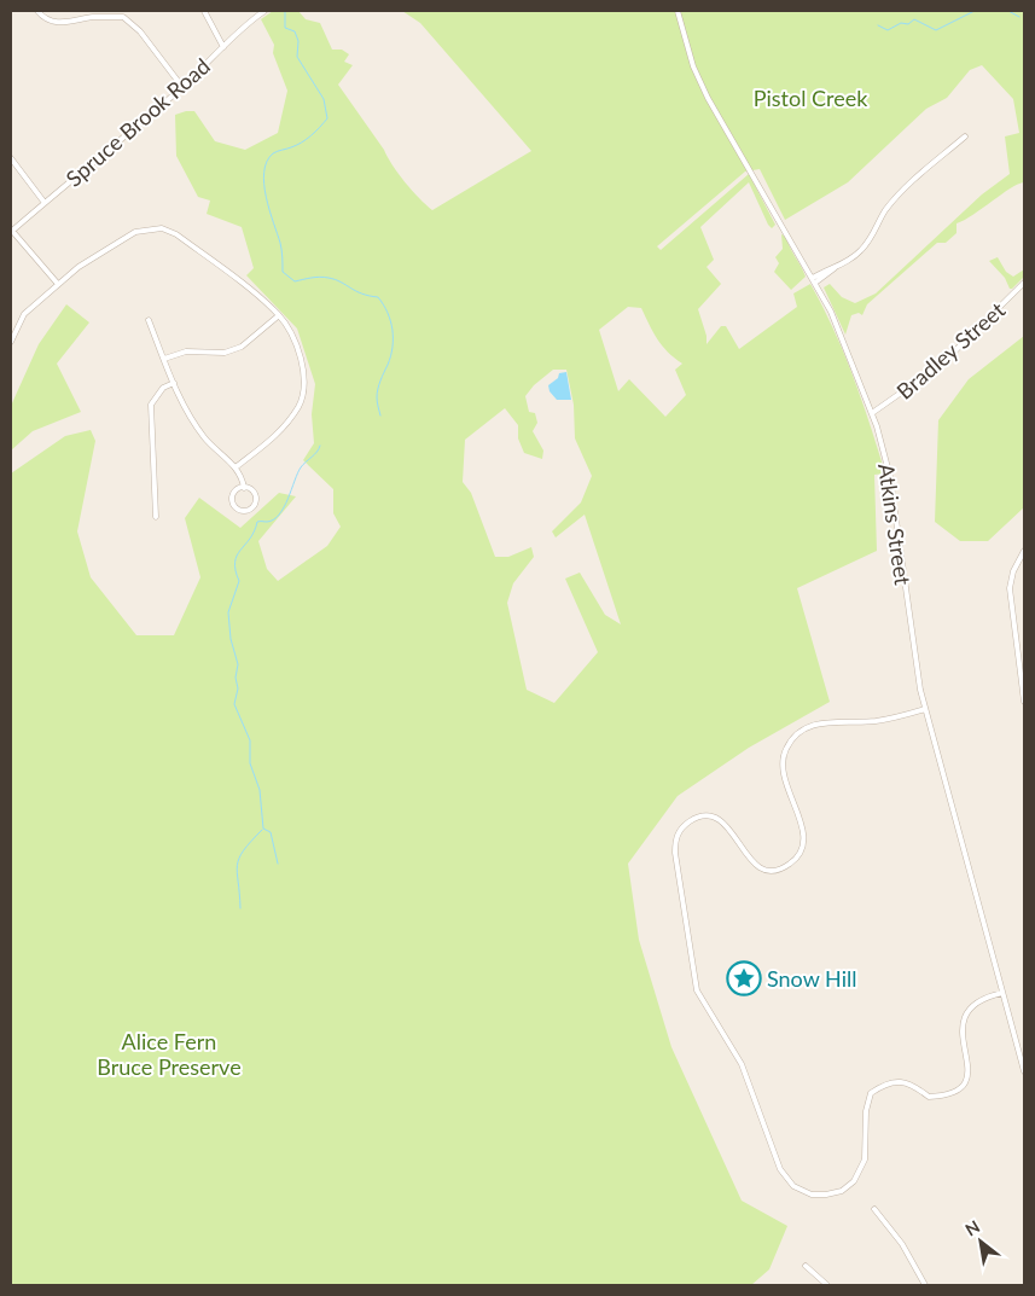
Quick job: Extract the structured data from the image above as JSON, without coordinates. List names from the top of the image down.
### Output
{
  "streets": {
    "street": ["Spruce Brook Road", "Bradley Street", "Atkins Street"]
  },
  "crossings": [
    ["Bradley Street", "Atkins Street"]
  ],
  "parks": ["Pistol Creek", "Alice Fern Bruce Preserve"],
  "places": {
    "place": ["Snow Hill"]
  },
  "north": "top left"
}
